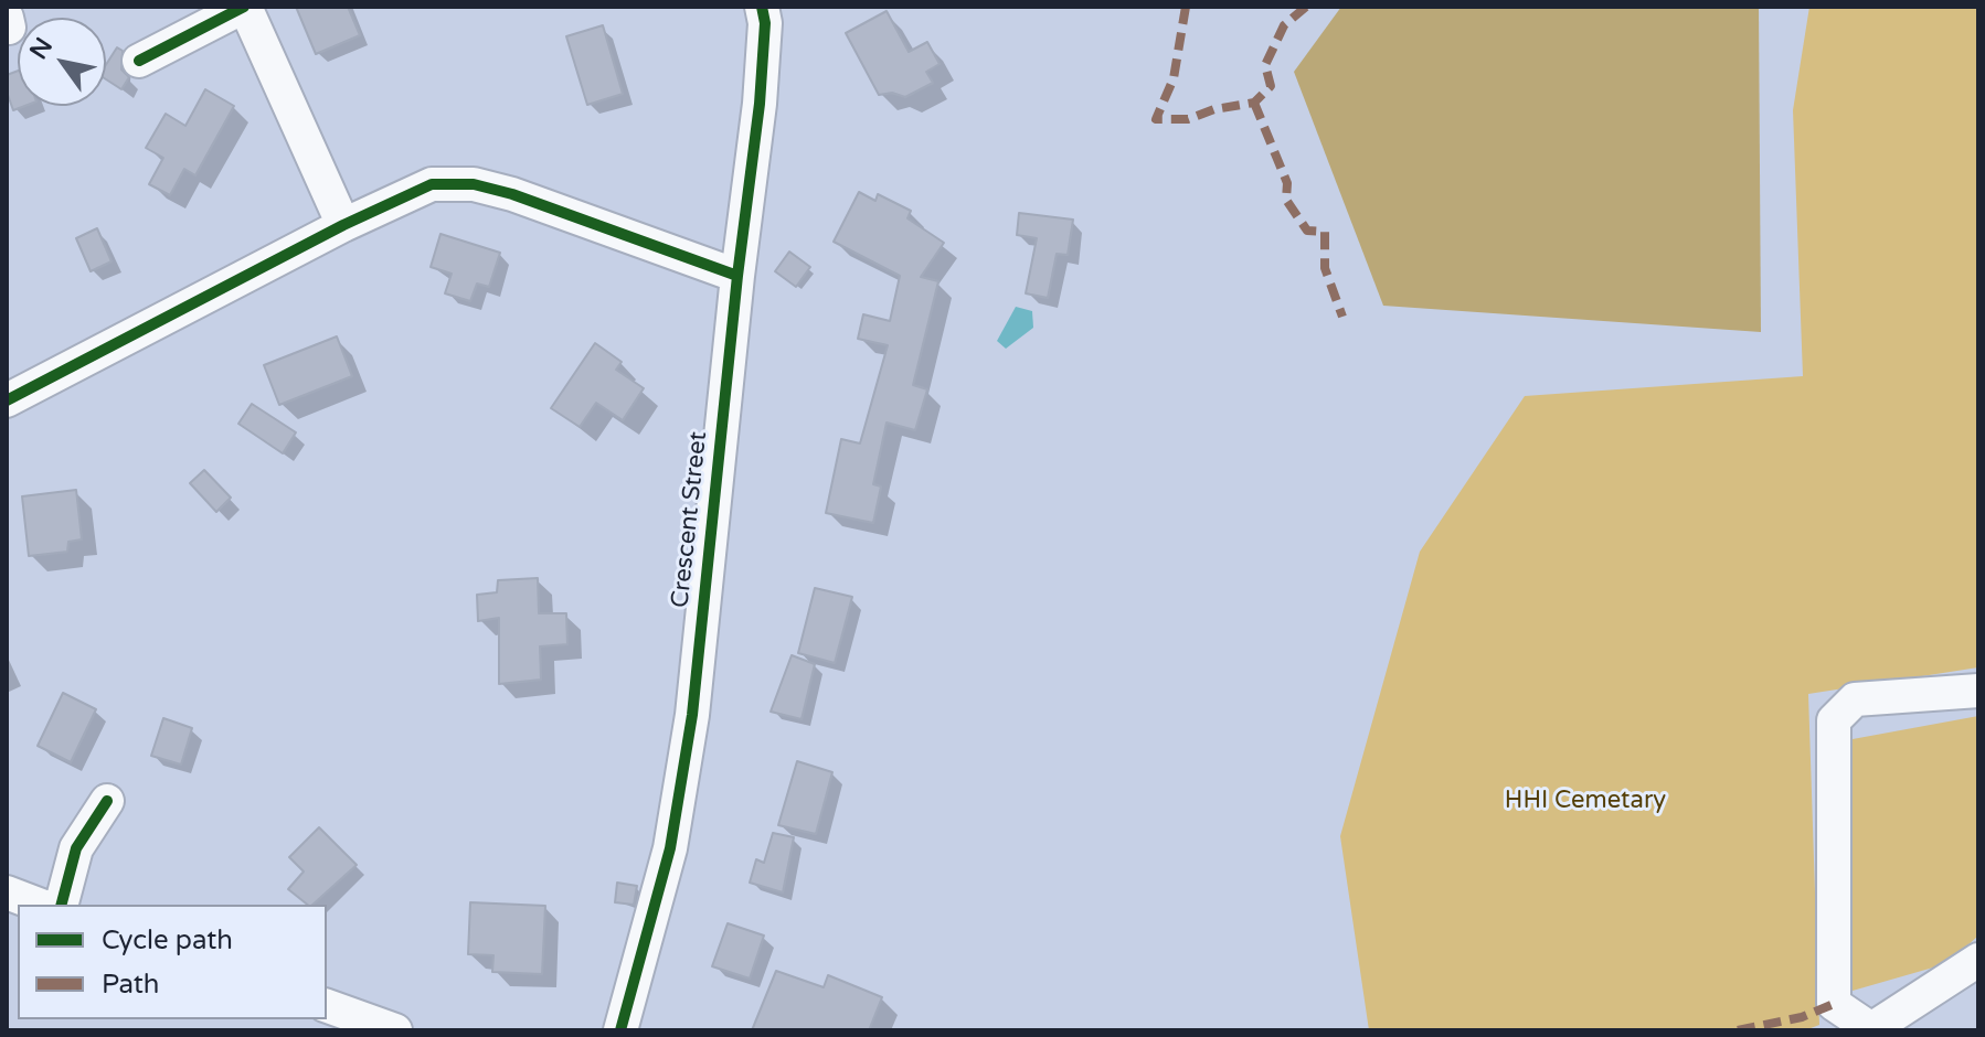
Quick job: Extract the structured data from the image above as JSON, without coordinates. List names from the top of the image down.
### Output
{
  "streets": {
    "street": ["Crescent Street"]
  },
  "parks": ["HHI Cemetary"],
  "legend": ["Cycle path", "Path"],
  "north": "top left"
}
